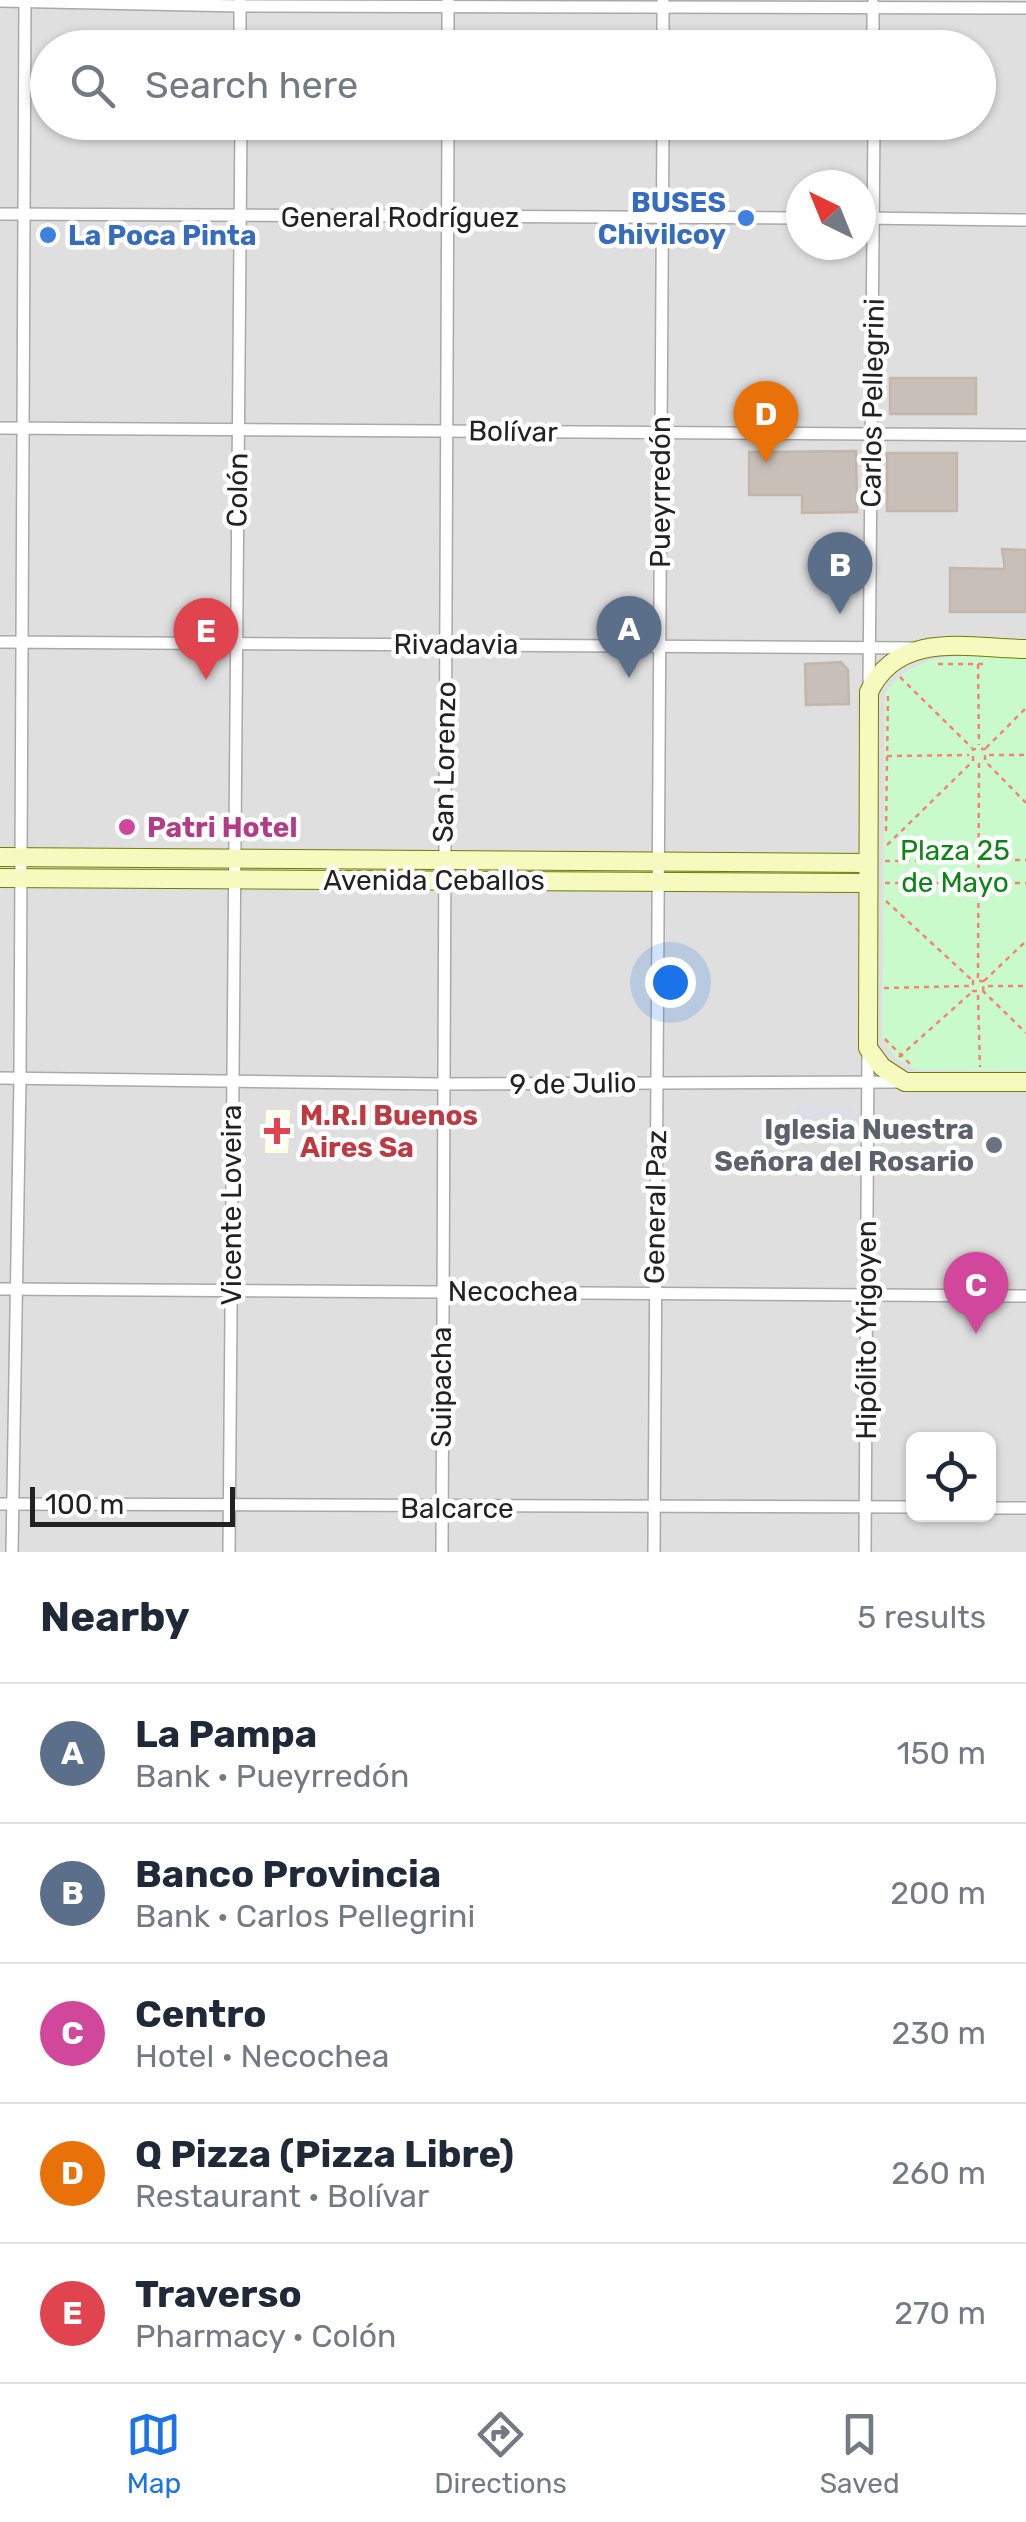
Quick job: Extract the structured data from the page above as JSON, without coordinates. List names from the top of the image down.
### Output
{
  "streets": {
    "main road": [
      "Carlos Pellegrini",
      "Rivadavia",
      "Avenida Ceballos",
      "9 de Julio",
      "Hipólito Yrigoyen"
    ],
    "street": [
      "General Rodríguez",
      "Bolívar",
      "Colón",
      "Pueyrredón",
      "San Lorenzo",
      "Vicente Loveira",
      "General Paz",
      "Necochea",
      "Suipacha",
      "Balcarce"
    ]
  },
  "crossings": [
    ["General Rodríguez", "Colón"],
    ["General Rodríguez", "Pueyrredón"],
    ["General Rodríguez", "San Lorenzo"],
    ["Carlos Pellegrini", "Bolívar"],
    ["Carlos Pellegrini", "Rivadavia"],
    ["Carlos Pellegrini", "Avenida Ceballos"],
    ["Carlos Pellegrini", "Hipólito Yrigoyen"],
    ["Bolívar", "Colón"],
    ["Bolívar", "Pueyrredón"],
    ["Bolívar", "San Lorenzo"],
    ["Colón", "Rivadavia"],
    ["Colón", "Avenida Ceballos"],
    ["Colón", "Vicente Loveira"],
    ["Pueyrredón", "Rivadavia"],
    ["Pueyrredón", "Avenida Ceballos"],
    ["Pueyrredón", "General Paz"],
    ["Rivadavia", "San Lorenzo"],
    ["San Lorenzo", "Avenida Ceballos"],
    ["San Lorenzo", "Suipacha"],
    ["Avenida Ceballos", "Vicente Loveira"],
    ["Avenida Ceballos", "General Paz"],
    ["Avenida Ceballos", "Hipólito Yrigoyen"],
    ["Avenida Ceballos", "Suipacha"],
    ["9 de Julio", "Vicente Loveira"],
    ["9 de Julio", "General Paz"],
    ["9 de Julio", "Hipólito Yrigoyen"],
    ["9 de Julio", "Suipacha"],
    ["Vicente Loveira", "Necochea"],
    ["Vicente Loveira", "Balcarce"],
    ["General Paz", "Necochea"],
    ["General Paz", "Balcarce"],
    ["Necochea", "Hipólito Yrigoyen"],
    ["Necochea", "Suipacha"],
    ["Hipólito Yrigoyen", "Balcarce"],
    ["Suipacha", "Balcarce"]
  ],
  "parks": ["Plaza 25 de Mayo"],
  "places": {
    "other": [
      "BUSES Chivilcoy",
      "La Poca Pinta",
      "Patri Hotel",
      "Iglesia Nuestra Señora del Rosario"
    ],
    "health": ["M.R.I Buenos Aires Sa"]
  },
  "scale_bar": "100 m",
  "north": "top left",
  "page": {
    "search": "Search here",
    "pins": [
      "D",
      "B",
      "A",
      "E",
      "C"
    ],
    "scale": "100 m",
    "heading": ["Nearby", "5 results"],
    "list": [
      {
        "mark": "A",
        "name": "La Pampa",
        "note": "Bank · Pueyrredón",
        "value": "150 m"
      },
      {
        "mark": "B",
        "name": "Banco Provincia",
        "note": "Bank · Carlos Pellegrini",
        "value": "200 m"
      },
      {
        "mark": "C",
        "name": "Centro",
        "note": "Hotel · Necochea",
        "value": "230 m"
      },
      {
        "mark": "D",
        "name": "Q Pizza (Pizza Libre)",
        "note": "Restaurant · Bolívar",
        "value": "260 m"
      },
      {
        "mark": "E",
        "name": "Traverso",
        "note": "Pharmacy · Colón",
        "value": "270 m"
      }
    ],
    "nav": ["Map", "Directions", "Saved"]
  }
}
